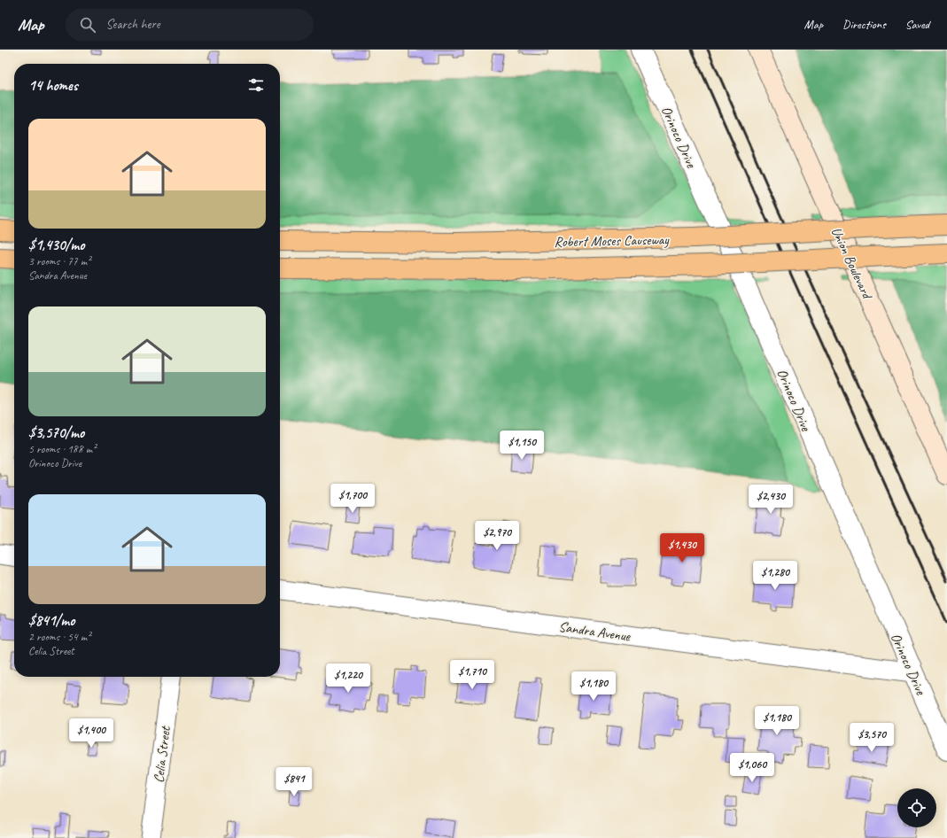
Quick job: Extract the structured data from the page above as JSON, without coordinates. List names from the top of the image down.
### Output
{
  "streets": {
    "highway": ["Robert Moses Causeway"],
    "main road": ["Union Boulevard"],
    "street": ["Orinoco Drive", "Sandra Avenue", "Celia Street"]
  },
  "crossings": [
    ["Orinoco Drive", "Sandra Avenue"]
  ],
  "page": {
    "header": "Map",
    "search": "Search here",
    "nav": ["Map", "Directions", "Saved"],
    "heading": "14 homes",
    "list": [
      {
        "name": "$1,430/mo",
        "note": "3 rooms · 77 m² · Sandra Avenue"
      },
      {
        "name": "$3,570/mo",
        "note": "5 rooms · 188 m² · Orinoco Drive"
      },
      {
        "name": "$841/mo",
        "note": "2 rooms · 54 m² · Celia Street"
      }
    ],
    "price": [
      "$1,150",
      "$1,700",
      "$2,430",
      "$2,970",
      "$1,430",
      "$1,280",
      "$1,710",
      "$1,220",
      "$1,180",
      "$1,180",
      "$1,400",
      "$3,570",
      "$1,060",
      "$841"
    ]
  }
}
